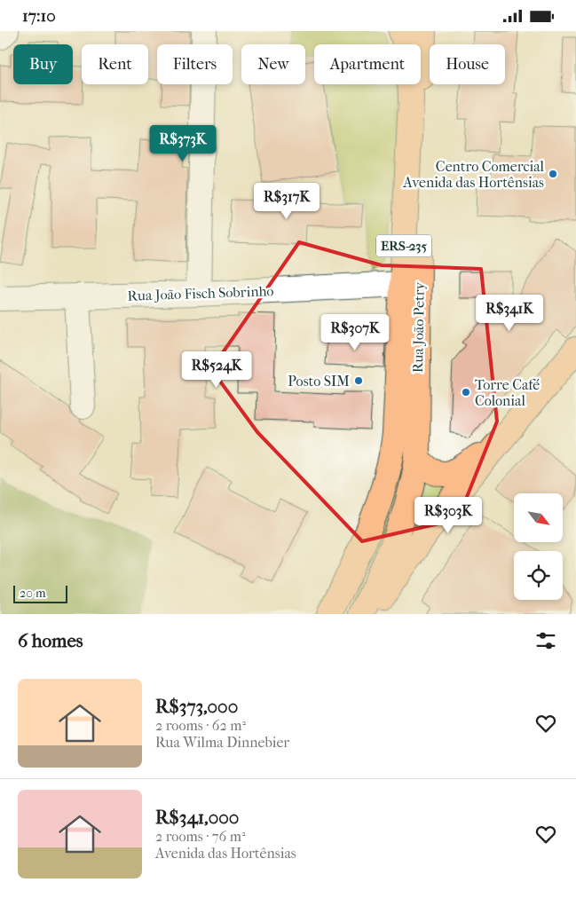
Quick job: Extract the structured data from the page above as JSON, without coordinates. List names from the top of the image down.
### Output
{
  "streets": {
    "main road": ["ERS-235", "Rua João Petry"],
    "street": ["Rua João Fisch Sobrinho"]
  },
  "crossings": [
    ["Rua João Fisch Sobrinho", "Rua João Petry"]
  ],
  "places": ["Centro Comercial Avenida das Hortênsias", "Posto SIM", "Torre Café Colonial"],
  "scale_bar": "20 m",
  "north": "bottom right",
  "page": {
    "status": "17:10",
    "chip": [
      "Buy",
      "Rent",
      "Filters",
      "New",
      "Apartment",
      "House"
    ],
    "price": [
      "R$373K",
      "R$317K",
      "R$341K",
      "R$307K",
      "R$524K",
      "R$303K"
    ],
    "scale": "20 m",
    "heading": "6 homes",
    "list": [
      {
        "name": "R$373,000",
        "note": "2 rooms · 62 m² · Rua Wilma Dinnebier"
      },
      {
        "name": "R$341,000",
        "note": "2 rooms · 76 m² · Avenida das Hortênsias"
      }
    ]
  }
}
